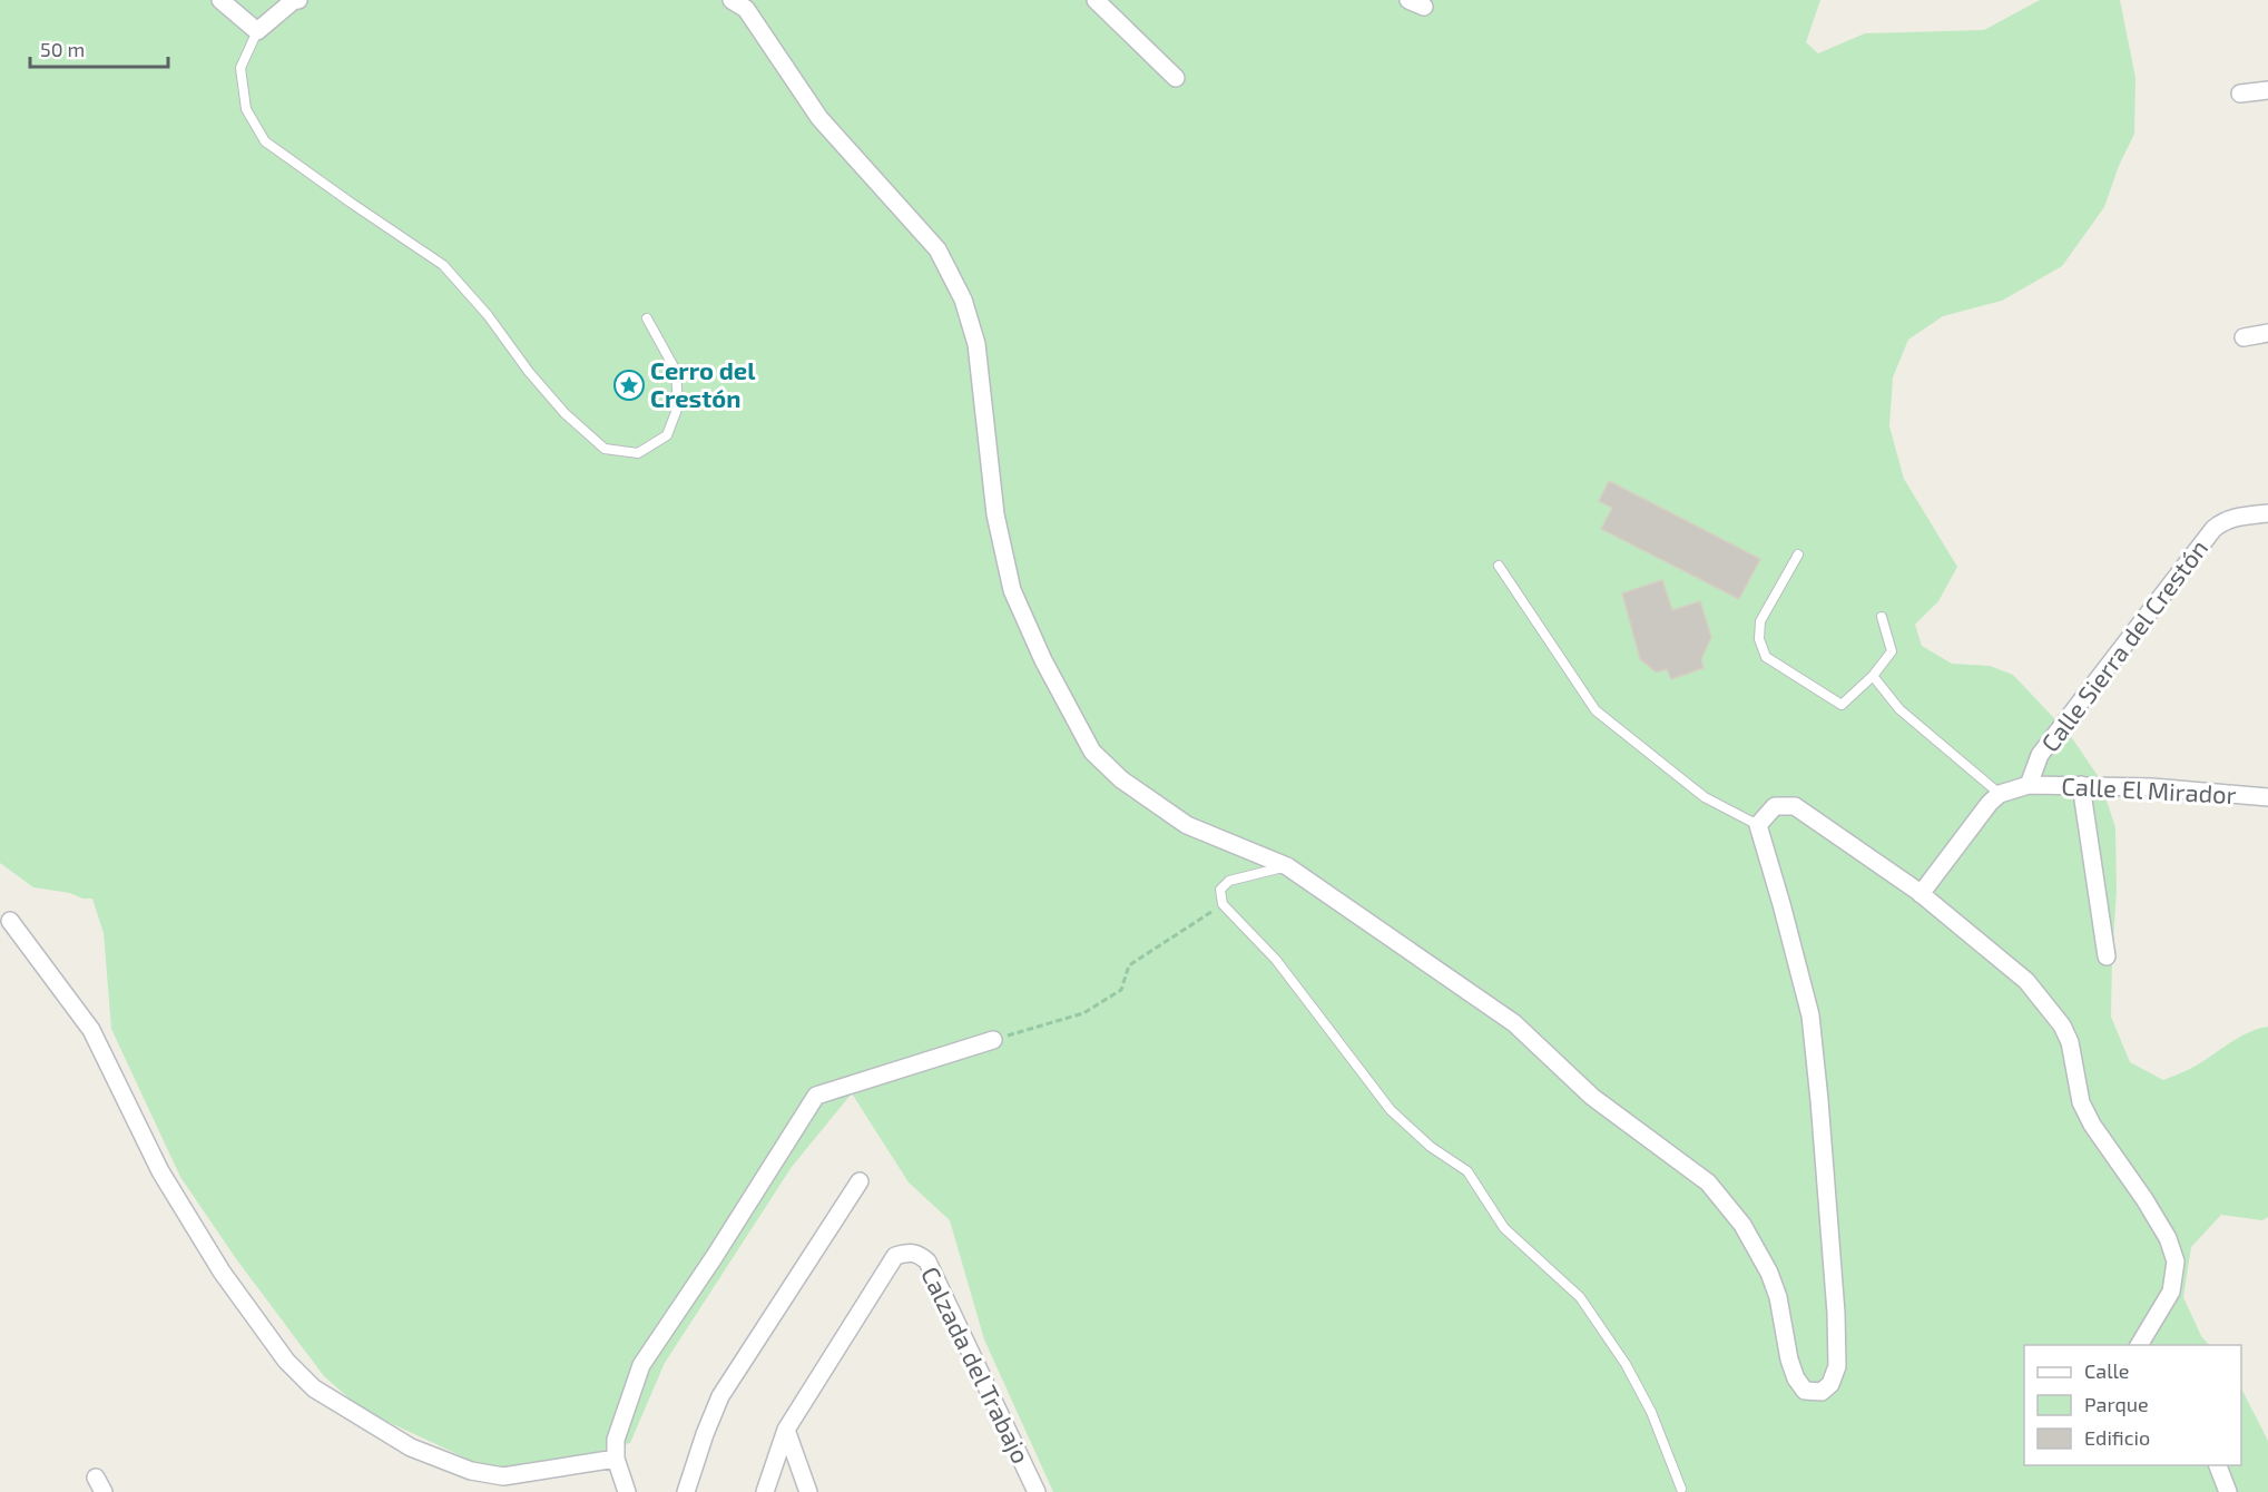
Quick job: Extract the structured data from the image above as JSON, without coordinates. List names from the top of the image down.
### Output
{
  "streets": {
    "street": ["Calle Sierra del Crestón", "Calle El Mirador", "Calzada del Trabajo"]
  },
  "crossings": [
    ["Calle Sierra del Crestón", "Calle El Mirador"]
  ],
  "places": {
    "place": ["Cerro del Crestón"]
  },
  "legend": ["Calle", "Parque", "Edificio"],
  "scale_bar": "50 m"
}
